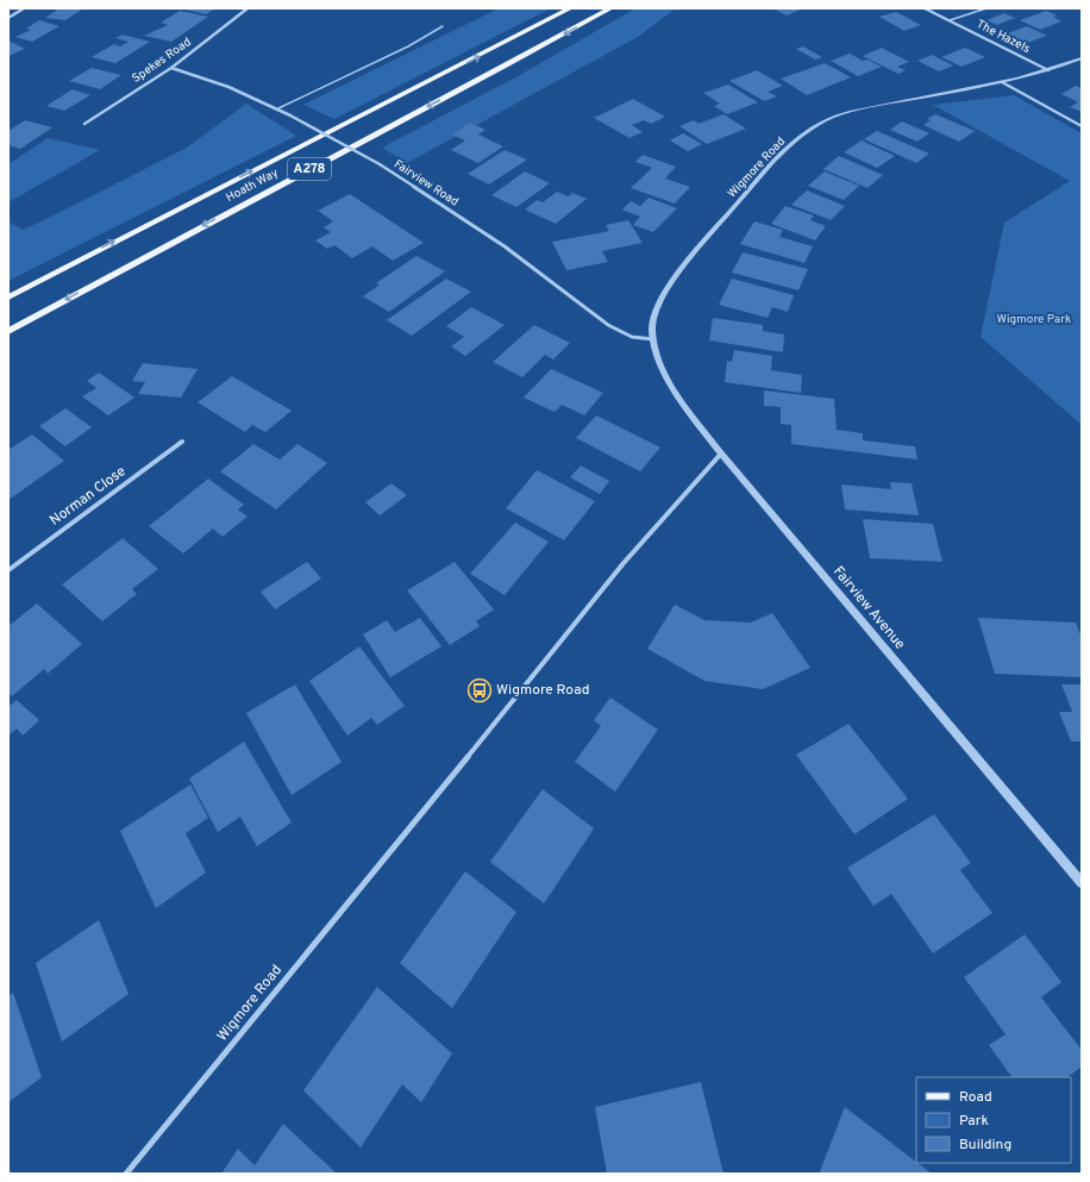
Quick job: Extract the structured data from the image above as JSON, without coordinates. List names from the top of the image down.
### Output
{
  "streets": {
    "main road": ["A278", "Hoath Way"],
    "street": [
      "The Hazels",
      "Spekes Road",
      "Wigmore Road",
      "Fairview Road",
      "Norman Close",
      "Fairview Avenue"
    ]
  },
  "crossings": [
    ["The Hazels", "Wigmore Road"],
    ["Spekes Road", "Fairview Road"],
    ["Wigmore Road", "Fairview Road"],
    ["Wigmore Road", "Fairview Avenue"],
    ["Fairview Road", "Fairview Avenue"]
  ],
  "parks": ["Wigmore Park"],
  "places": {
    "bus stop": ["Wigmore Road"]
  },
  "legend": ["Road", "Park", "Building"]
}
